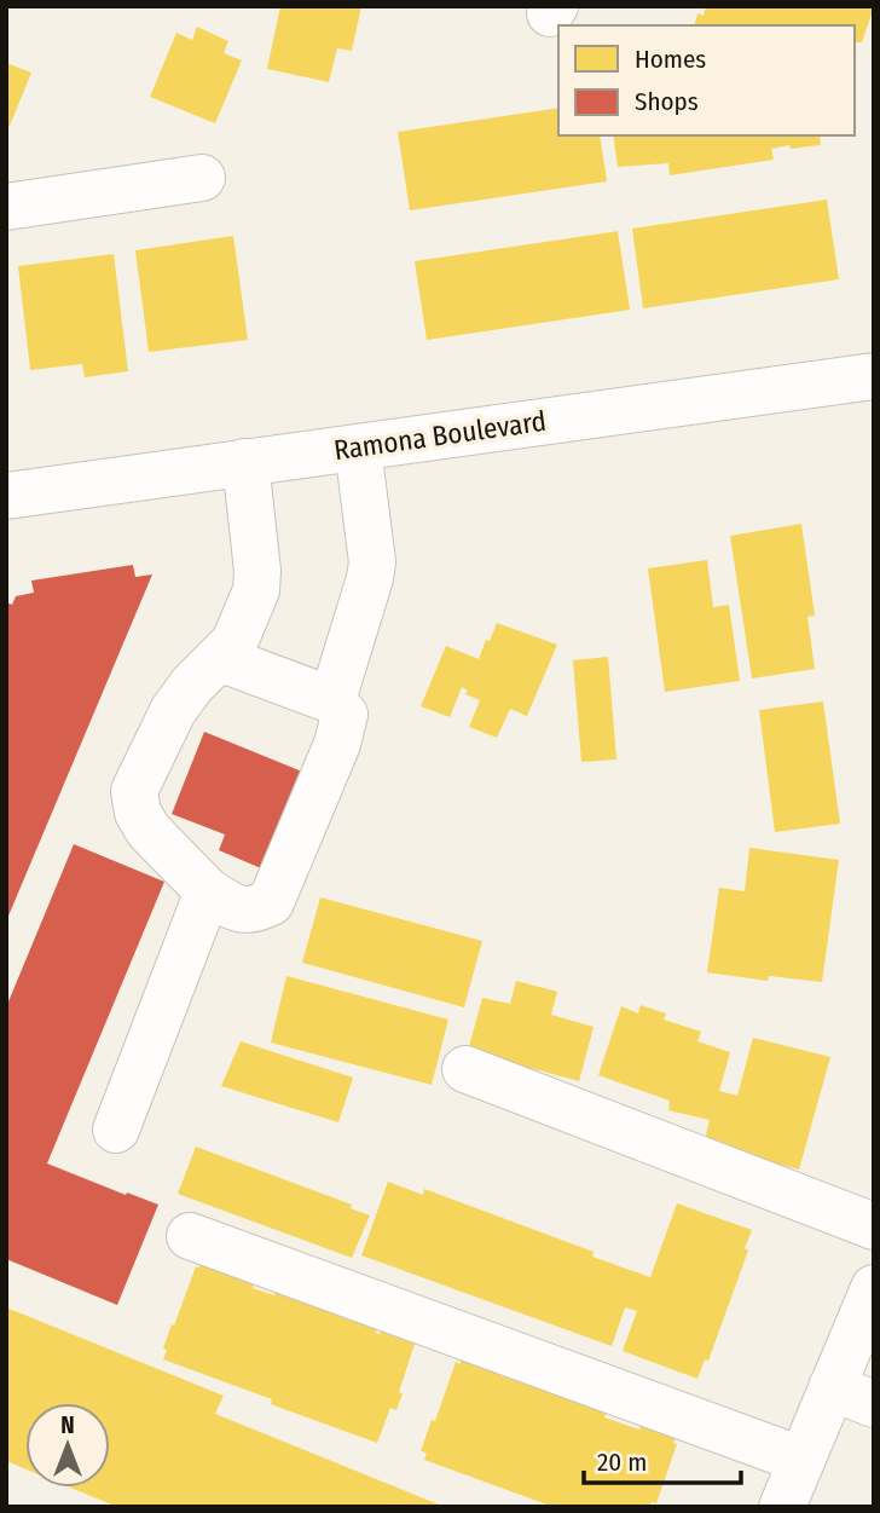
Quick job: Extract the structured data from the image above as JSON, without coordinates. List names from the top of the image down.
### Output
{
  "streets": {
    "main road": ["Ramona Boulevard"]
  },
  "legend": ["Homes", "Shops"],
  "scale_bar": "20 m",
  "north": "top"
}
